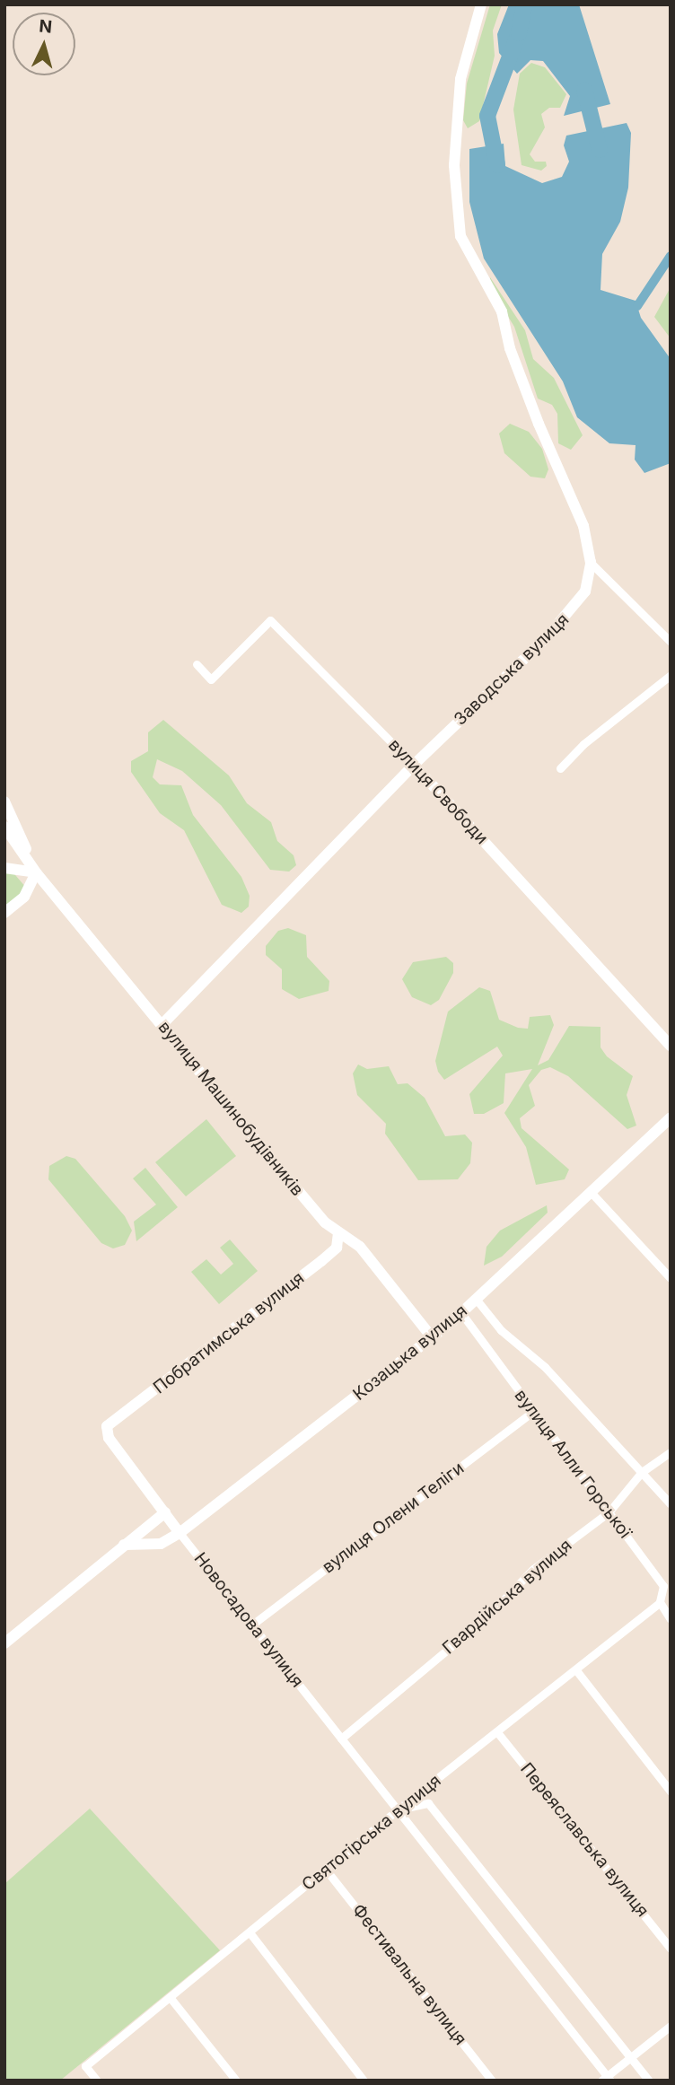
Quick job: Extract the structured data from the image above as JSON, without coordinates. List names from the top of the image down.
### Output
{
  "streets": {
    "street": [
      "Заводська вулиця",
      "вулиця Свободи",
      "вулиця Машинобудівників",
      "Побратимська вулиця",
      "Козацька вулиця",
      "вулиця Алли Горської",
      "вулиця Олени Теліги",
      "Гвардійська вулиця",
      "Новосадова вулиця",
      "Святогірська вулиця",
      "Переяславська вулиця",
      "Фестивальна вулиця"
    ]
  },
  "crossings": [
    ["Заводська вулиця", "вулиця Свободи"],
    ["Заводська вулиця", "вулиця Машинобудівників"],
    ["вулиця Машинобудівників", "Побратимська вулиця"],
    ["вулиця Машинобудівників", "Козацька вулиця"],
    ["Побратимська вулиця", "Новосадова вулиця"],
    ["Козацька вулиця", "вулиця Алли Горської"],
    ["Козацька вулиця", "Новосадова вулиця"],
    ["вулиця Алли Горської", "вулиця Олени Теліги"],
    ["вулиця Алли Горської", "Гвардійська вулиця"],
    ["вулиця Алли Горської", "Святогірська вулиця"],
    ["вулиця Олени Теліги", "Новосадова вулиця"],
    ["Гвардійська вулиця", "Новосадова вулиця"],
    ["Новосадова вулиця", "Святогірська вулиця"],
    ["Святогірська вулиця", "Переяславська вулиця"],
    ["Святогірська вулиця", "Фестивальна вулиця"]
  ],
  "north": "top"
}
